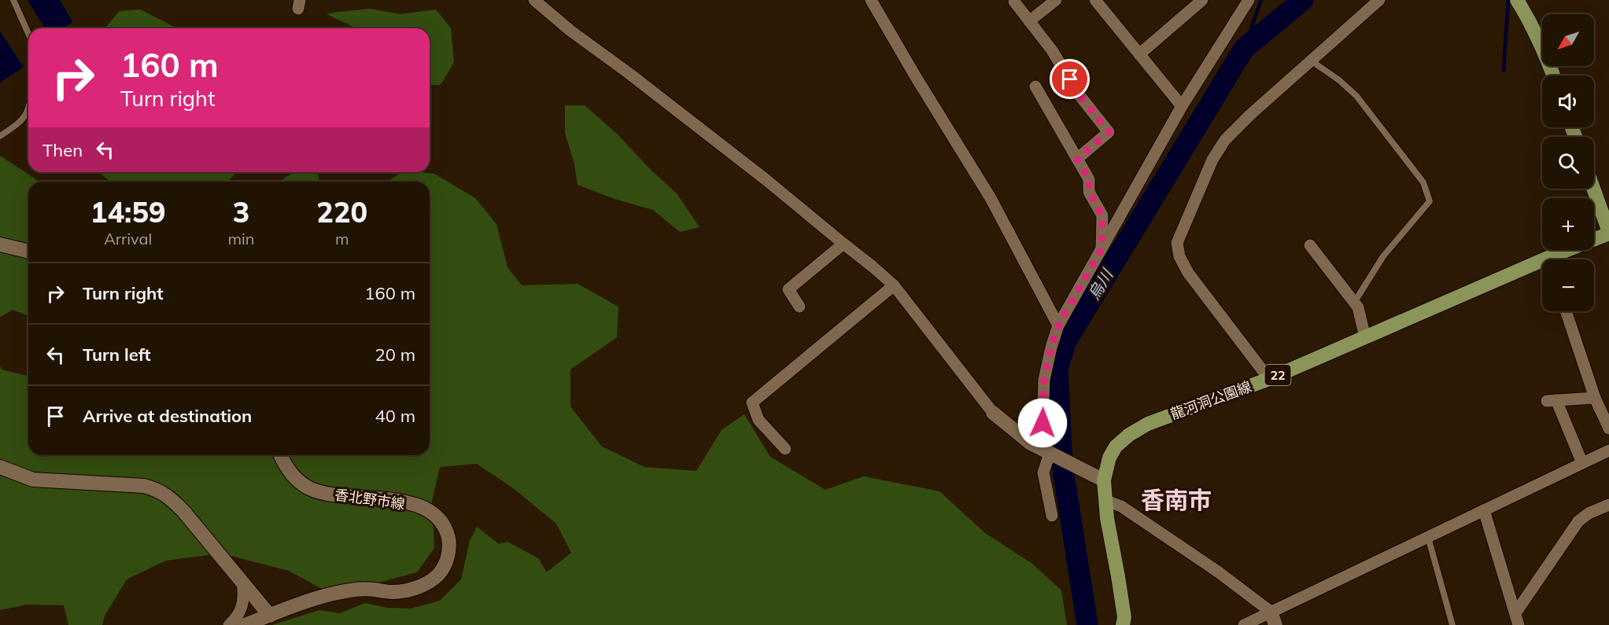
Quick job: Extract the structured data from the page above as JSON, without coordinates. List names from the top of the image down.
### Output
{
  "streets": {
    "main road": ["22", "龍河洞公園線", "香北野市線"]
  },
  "districts": ["香南市"],
  "water": ["烏川"],
  "north": "bottom left",
  "page": {
    "map_buttons": ["+", "−"],
    "turn": ["160 m", "Turn right"],
    "then": "Then",
    "eta": [
      "14:59",
      "Arrival",
      "3",
      "min",
      "220",
      "m"
    ],
    "list": [
      {
        "name": "Turn right",
        "value": "160 m"
      },
      {
        "name": "Turn left",
        "value": "20 m"
      },
      {
        "name": "Arrive at destination",
        "value": "40 m"
      }
    ]
  }
}
